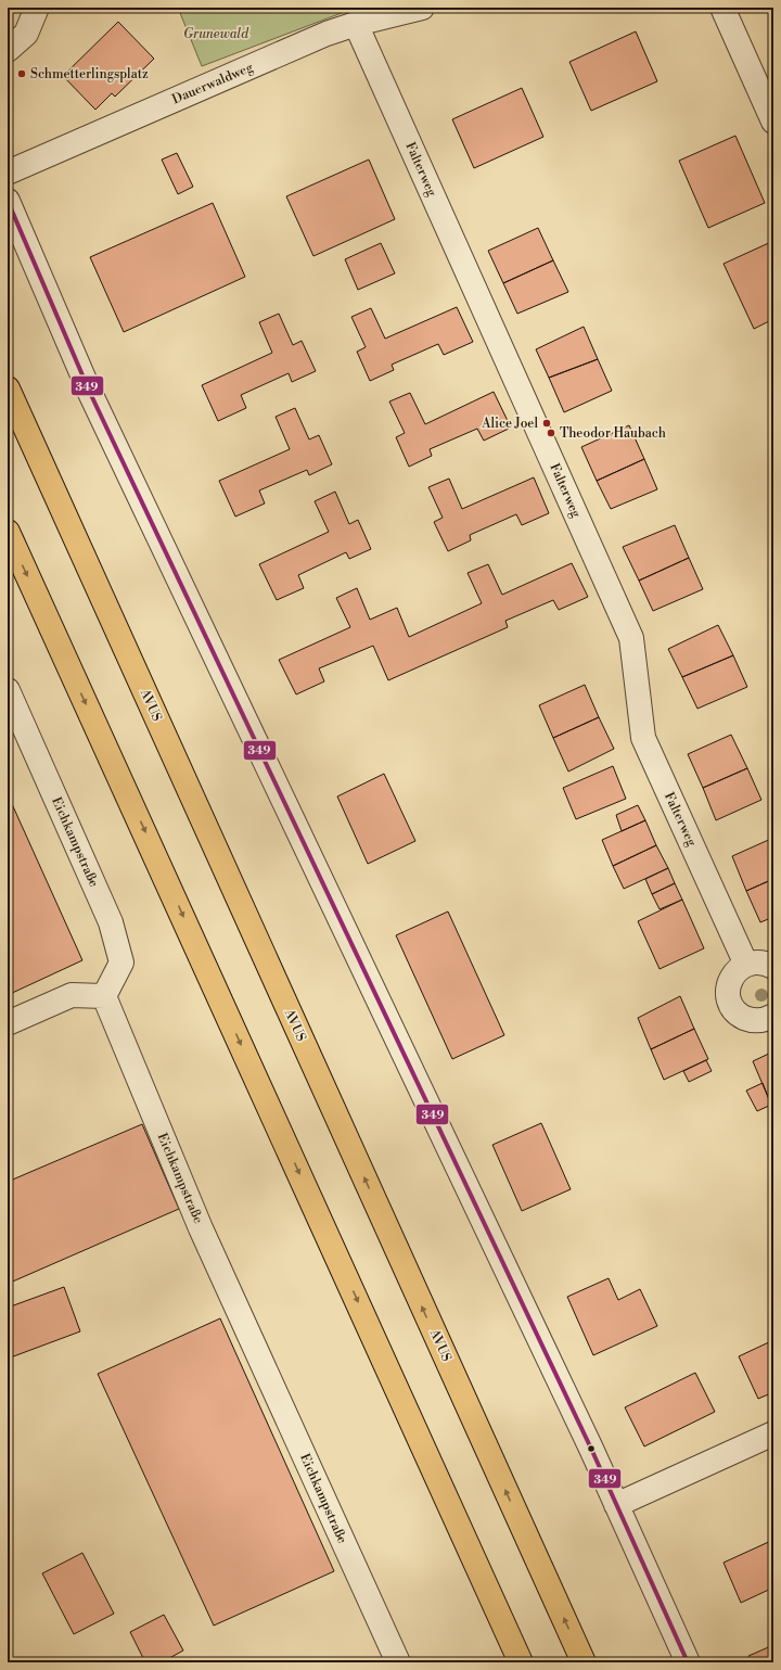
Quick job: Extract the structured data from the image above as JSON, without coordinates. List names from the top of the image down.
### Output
{
  "streets": {
    "highway": ["AVUS"],
    "street": ["Dauerwaldweg", "Falterweg", "Eichkampstraße"]
  },
  "crossings": [
    ["Dauerwaldweg", "Falterweg"]
  ],
  "parks": ["Grunewald"],
  "places": ["Schmetterlingsplatz", "Alice Joel", "Theodor Haubach"],
  "lines": ["transit line 349"]
}
